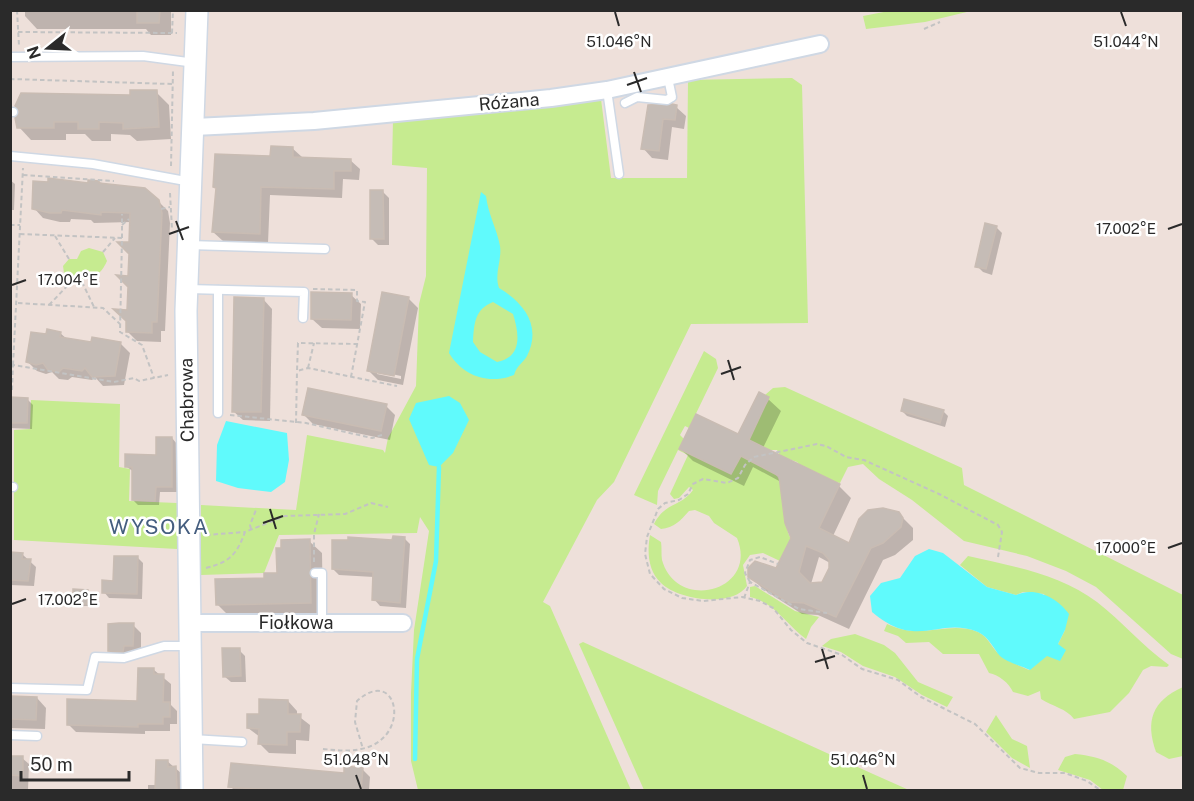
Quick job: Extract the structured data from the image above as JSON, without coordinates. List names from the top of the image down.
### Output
{
  "streets": {
    "street": ["Różana", "Chabrowa", "Fiołkowa"]
  },
  "crossings": [
    ["Różana", "Chabrowa"],
    ["Chabrowa", "Fiołkowa"]
  ],
  "districts": ["WYSOKA"],
  "scale_bar": "50 m",
  "north": "left",
  "coordinates": [
    "51.046°N",
    "51.044°N",
    "17.002°E",
    "17.004°E",
    "17.000°E",
    "51.048°N"
  ]
}
